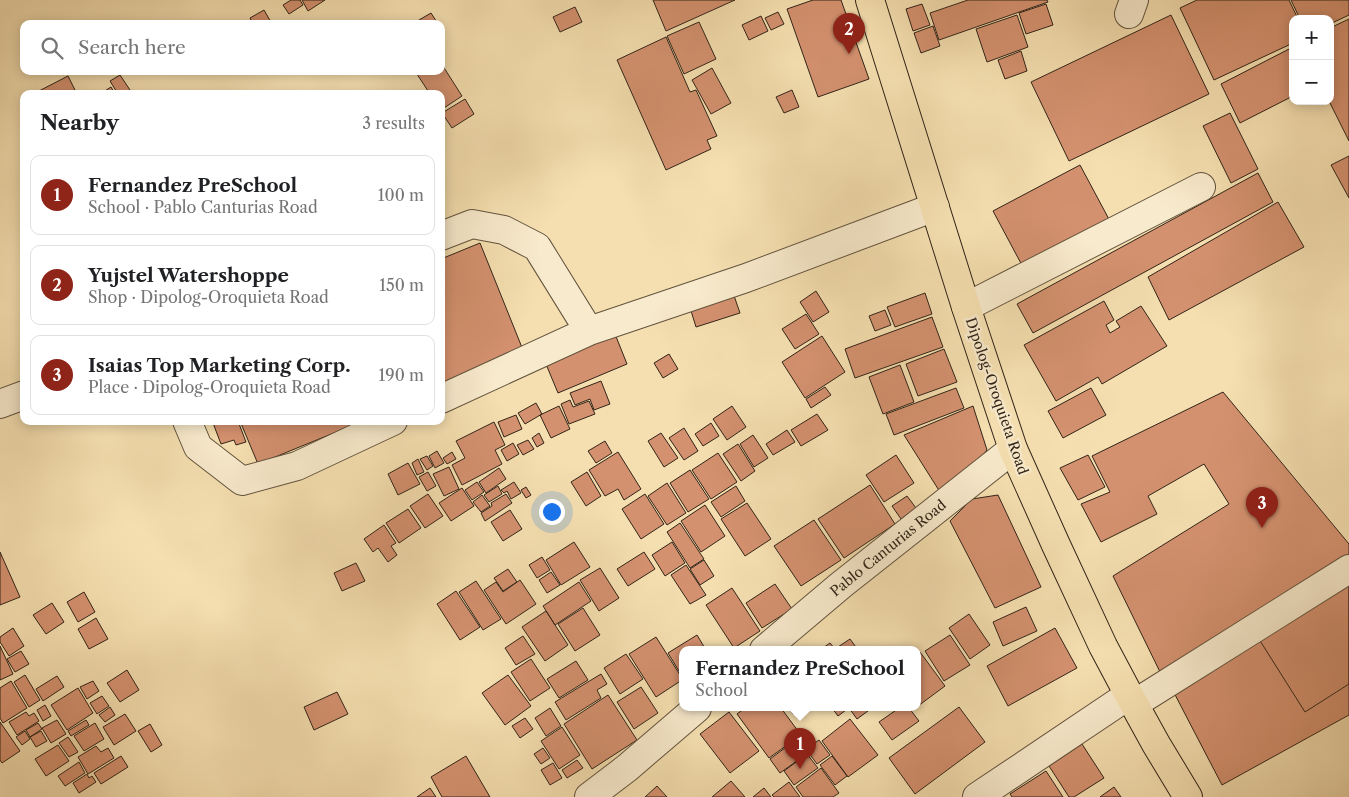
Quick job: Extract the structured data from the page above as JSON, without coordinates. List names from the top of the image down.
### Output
{
  "streets": {
    "main road": ["Dipolog-Oroquieta Road"],
    "street": ["Pablo Canturias Road"]
  },
  "crossings": [
    ["Dipolog-Oroquieta Road", "Pablo Canturias Road"]
  ],
  "page": {
    "pins": ["2", "3", "1"],
    "map_buttons": ["+", "−"],
    "search": "Search here",
    "heading": ["Nearby", "3 results"],
    "list": [
      {
        "mark": "1",
        "name": "Fernandez PreSchool",
        "note": "School · Pablo Canturias Road",
        "value": "100 m"
      },
      {
        "mark": "2",
        "name": "Yujstel Watershoppe",
        "note": "Shop · Dipolog-Oroquieta Road",
        "value": "150 m"
      },
      {
        "mark": "3",
        "name": "Isaias Top Marketing Corp.",
        "note": "Place · Dipolog-Oroquieta Road",
        "value": "190 m"
      }
    ],
    "popup": ["Fernandez PreSchool", "School"]
  }
}
